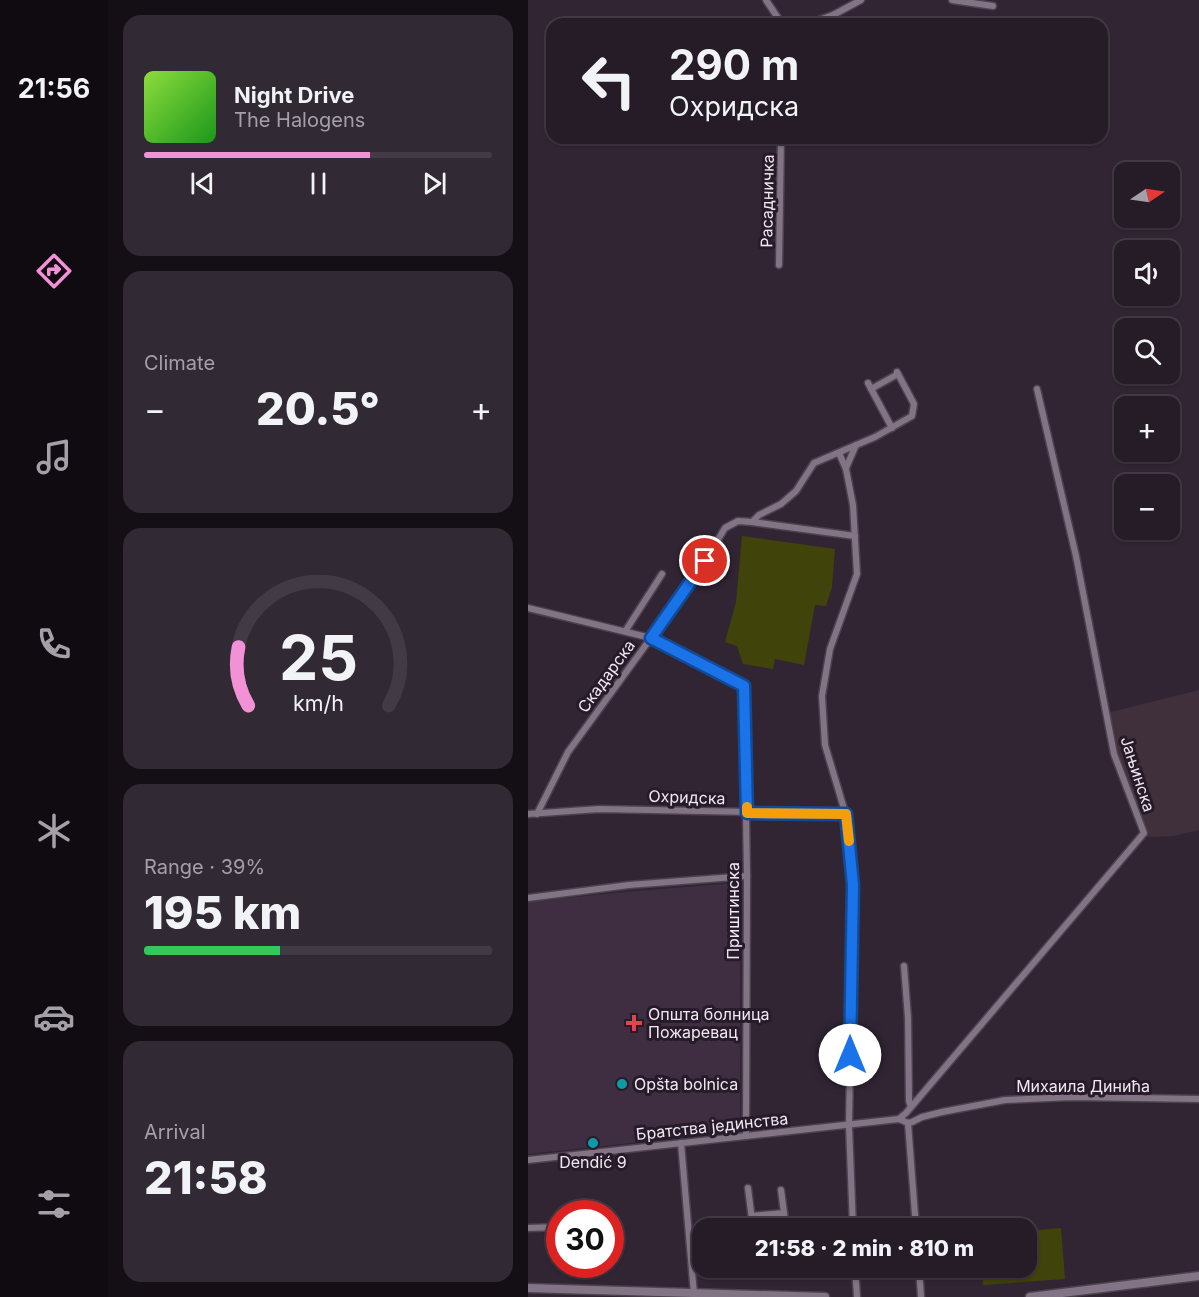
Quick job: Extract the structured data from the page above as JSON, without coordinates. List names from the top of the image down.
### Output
{
  "streets": {
    "street": [
      "Расадничка",
      "Скадарска",
      "Јањинска",
      "Охридска",
      "Приштинска",
      "Михаила Динића",
      "Братства јединства"
    ]
  },
  "crossings": [
    ["Скадарска", "Охридска"],
    ["Скадарска", "Приштинска"],
    ["Јањинска", "Братства јединства"],
    ["Охридска", "Приштинска"],
    ["Приштинска", "Братства јединства"]
  ],
  "places": {
    "health": ["Општа болница Пожаревац"],
    "other": ["Opšta bolnica", "Dendić 9"]
  },
  "north": "right",
  "page": {
    "tabs": "21:56",
    "turn": ["290 m", "Охридска"],
    "song": ["Night Drive", "The Halogens"],
    "map_buttons": ["+", "−"],
    "tile": [
      "Climate",
      ["Range · 39%", "195 km"],
      ["Arrival", "21:58"]
    ],
    "heat": ["−", "20.5°", "+"],
    "limit": "30",
    "trip": "21:58 · 2 min · 810 m",
    "gauge": ["25", "km/h"]
  }
}
